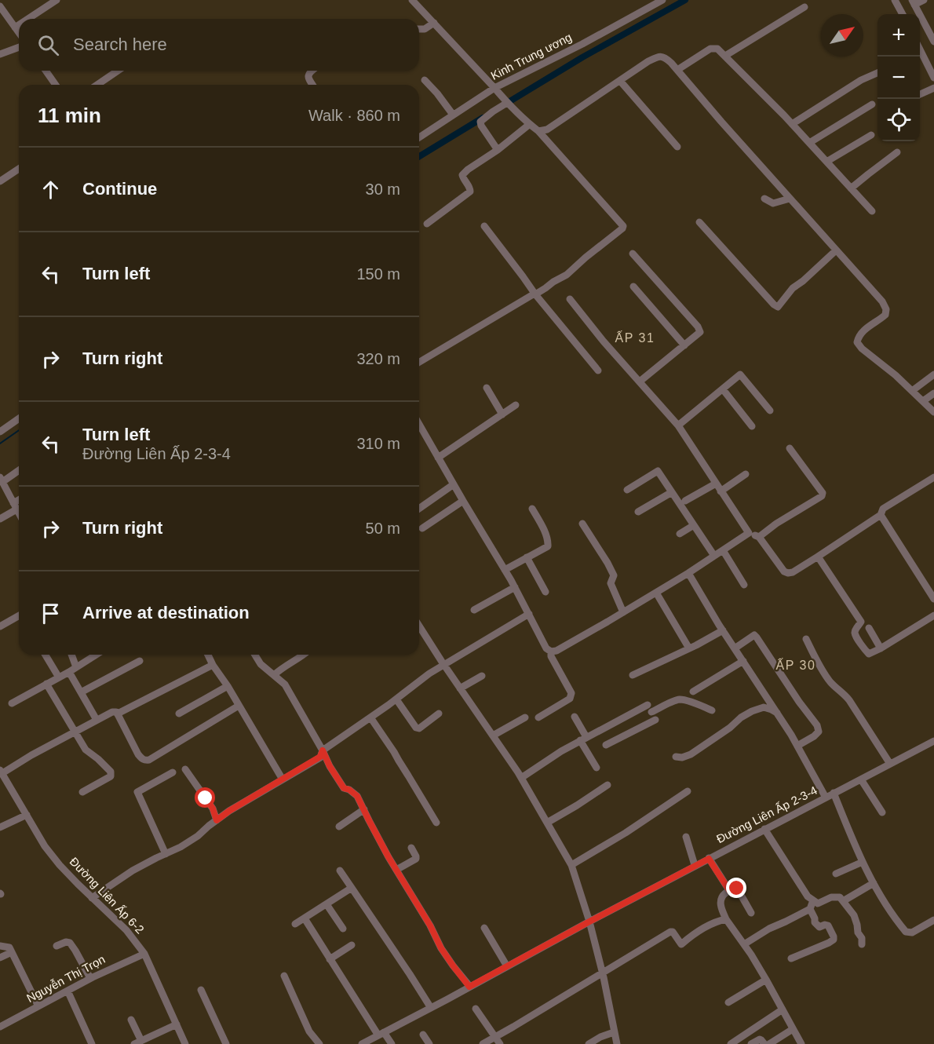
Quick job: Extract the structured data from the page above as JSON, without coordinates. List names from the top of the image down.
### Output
{
  "streets": {
    "street": [
      "Kinh Trung ương",
      "Đường Liên Ấp 2-3-4",
      "Đường Liên Ấp 6-2",
      "Nguyễn Thị Trọn"
    ]
  },
  "crossings": [
    ["Đường Liên Ấp 6-2", "Nguyễn Thị Trọn"]
  ],
  "districts": ["ẤP 31", "ẤP 30"],
  "north": "top right",
  "page": {
    "map_buttons": ["+", "−"],
    "search": "Search here",
    "heading": ["11 min", "Walk · 860 m"],
    "list": [
      ["Continue", "30 m"],
      ["Turn left", "150 m"],
      ["Turn right", "320 m"],
      ["Turn left", "Đường Liên Ấp 2-3-4", "310 m"],
      ["Turn right", "50 m"],
      "Arrive at destination"
    ]
  }
}
